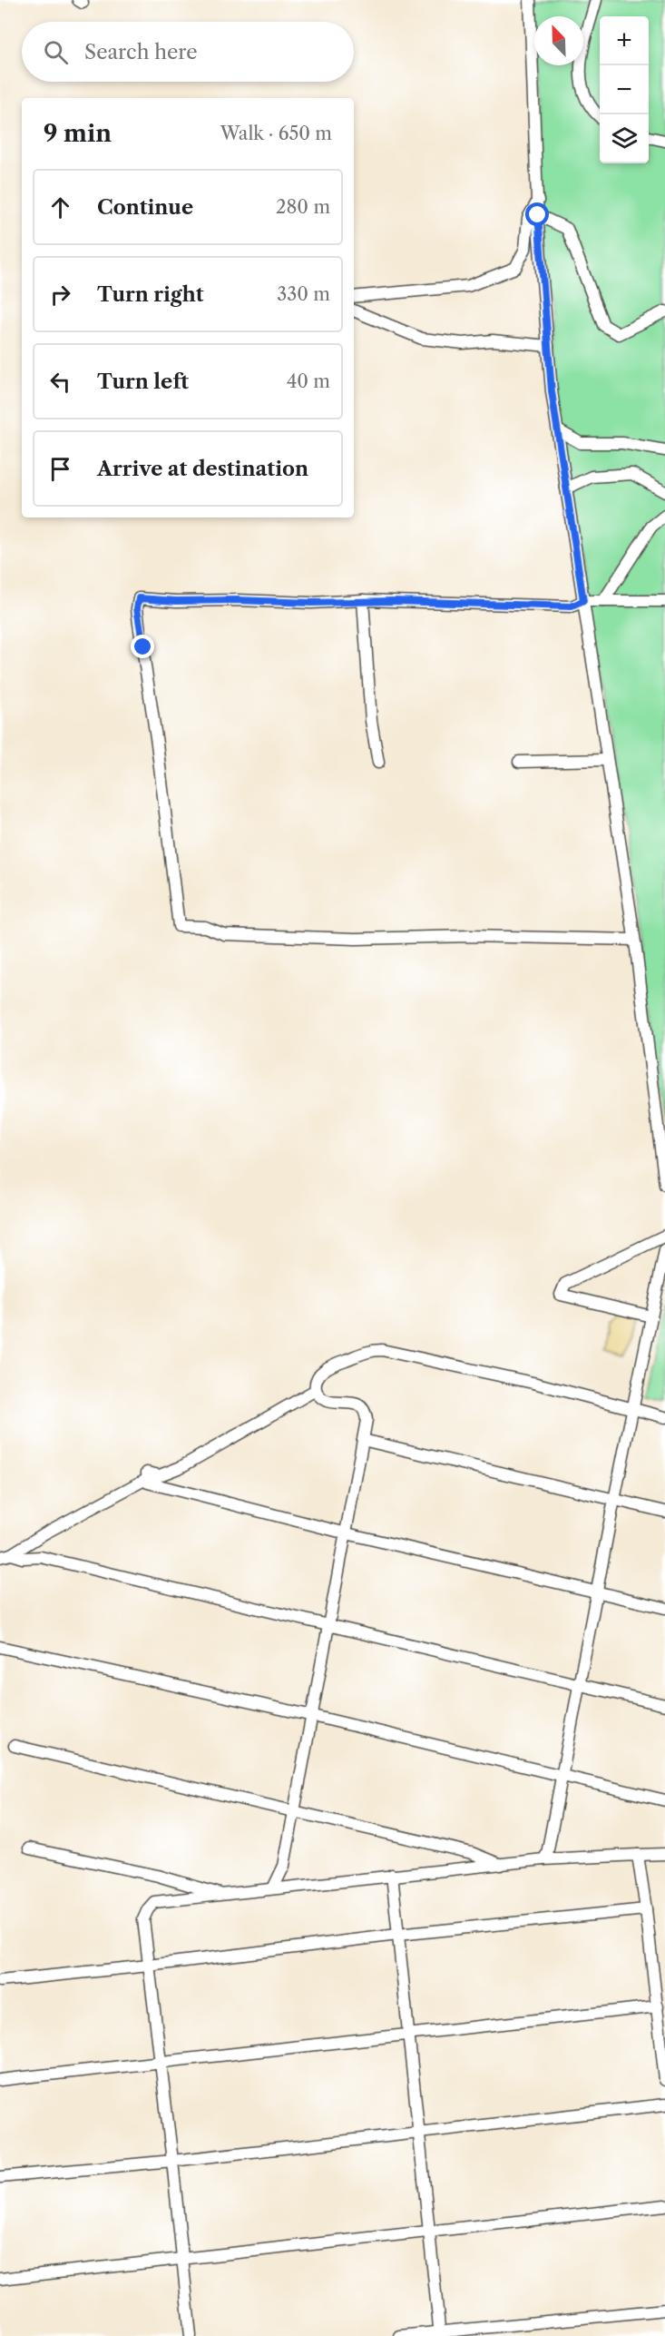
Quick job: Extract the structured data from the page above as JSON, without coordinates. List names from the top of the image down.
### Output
{
  "north": "top left",
  "page": {
    "map_buttons": ["+", "−"],
    "search": "Search here",
    "heading": ["9 min", "Walk · 650 m"],
    "list": [
      ["Continue", "280 m"],
      ["Turn right", "330 m"],
      ["Turn left", "40 m"],
      "Arrive at destination"
    ]
  }
}
